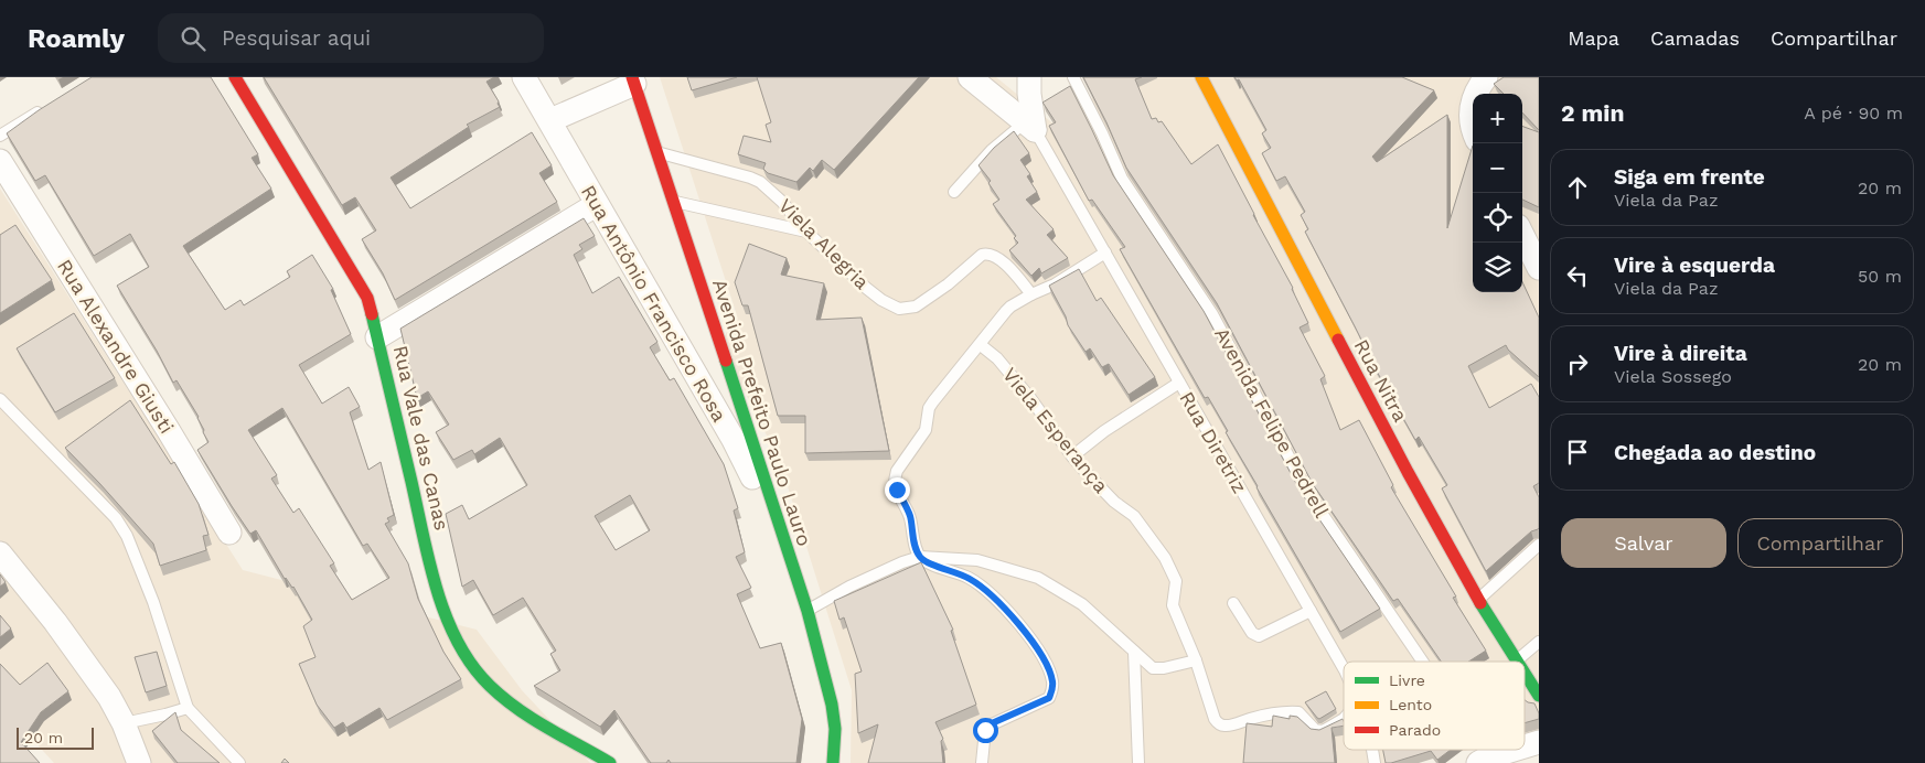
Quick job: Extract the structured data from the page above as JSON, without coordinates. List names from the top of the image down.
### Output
{
  "streets": {
    "street": [
      "Rua Antônio Francisco Rosa",
      "Rua Alexandre Giusti",
      "Rua Nitra",
      "Avenida Prefeito Paulo Lauro",
      "Rua Vale das Canas"
    ],
    "lane": [
      "Viela Alegria",
      "Avenida Felipe Pedrell",
      "Viela Esperança",
      "Rua Diretriz"
    ]
  },
  "crossings": [
    ["Viela Alegria", "Avenida Prefeito Paulo Lauro"],
    ["Rua Antônio Francisco Rosa", "Avenida Prefeito Paulo Lauro"]
  ],
  "legend": ["Livre", "Lento", "Parado"],
  "scale_bar": "20 m",
  "page": {
    "header": "Roamly",
    "search": "Pesquisar aqui",
    "nav": ["Mapa", "Camadas", "Compartilhar"],
    "heading": ["2 min", "A pé · 90 m"],
    "map_buttons": ["+", "−"],
    "list": [
      ["Siga em frente", "Viela da Paz", "20 m"],
      ["Vire à esquerda", "Viela da Paz", "50 m"],
      ["Vire à direita", "Viela Sossego", "20 m"],
      "Chegada ao destino"
    ],
    "buttons": ["Salvar", "Compartilhar"],
    "scale": "20 m"
  }
}
